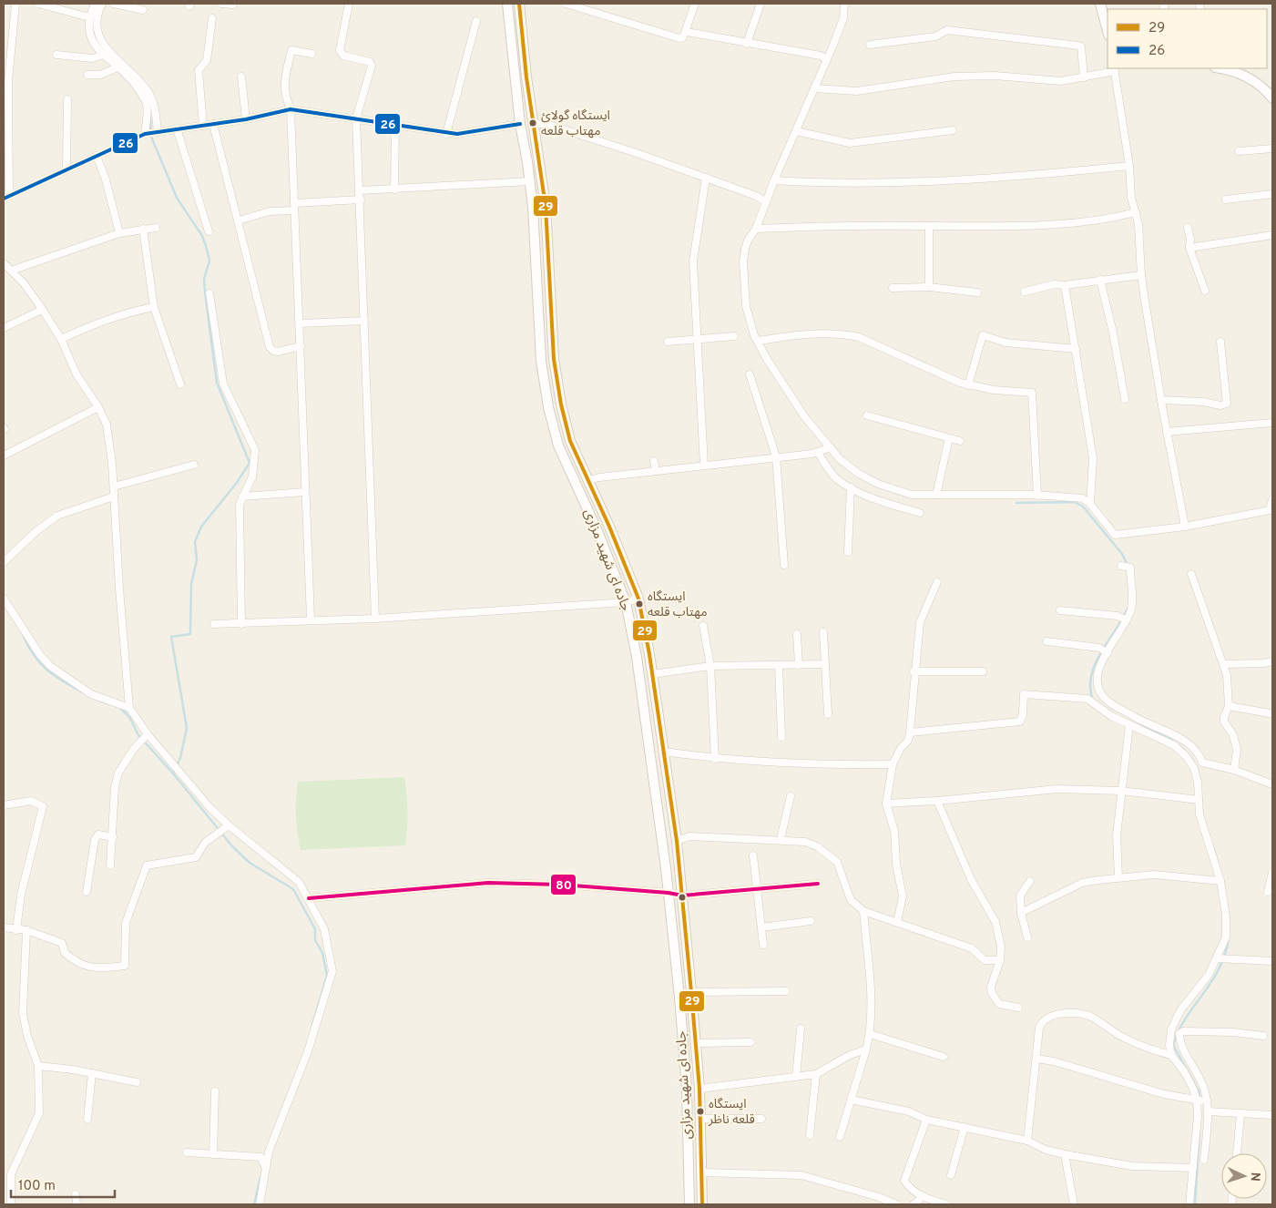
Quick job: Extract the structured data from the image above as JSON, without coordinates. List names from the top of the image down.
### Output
{
  "streets": {
    "main road": ["جاده ای شهید مزاری"]
  },
  "places": ["ایستگاه گولائ مهتاب قلعه", "ایستگاه مهتاب قلعه", "ایستگاه قلعه ناظر"],
  "lines": ["transit line 29", "transit line 26", "transit line 80"],
  "legend": ["29", "26"],
  "scale_bar": "100 m",
  "north": "right"
}
